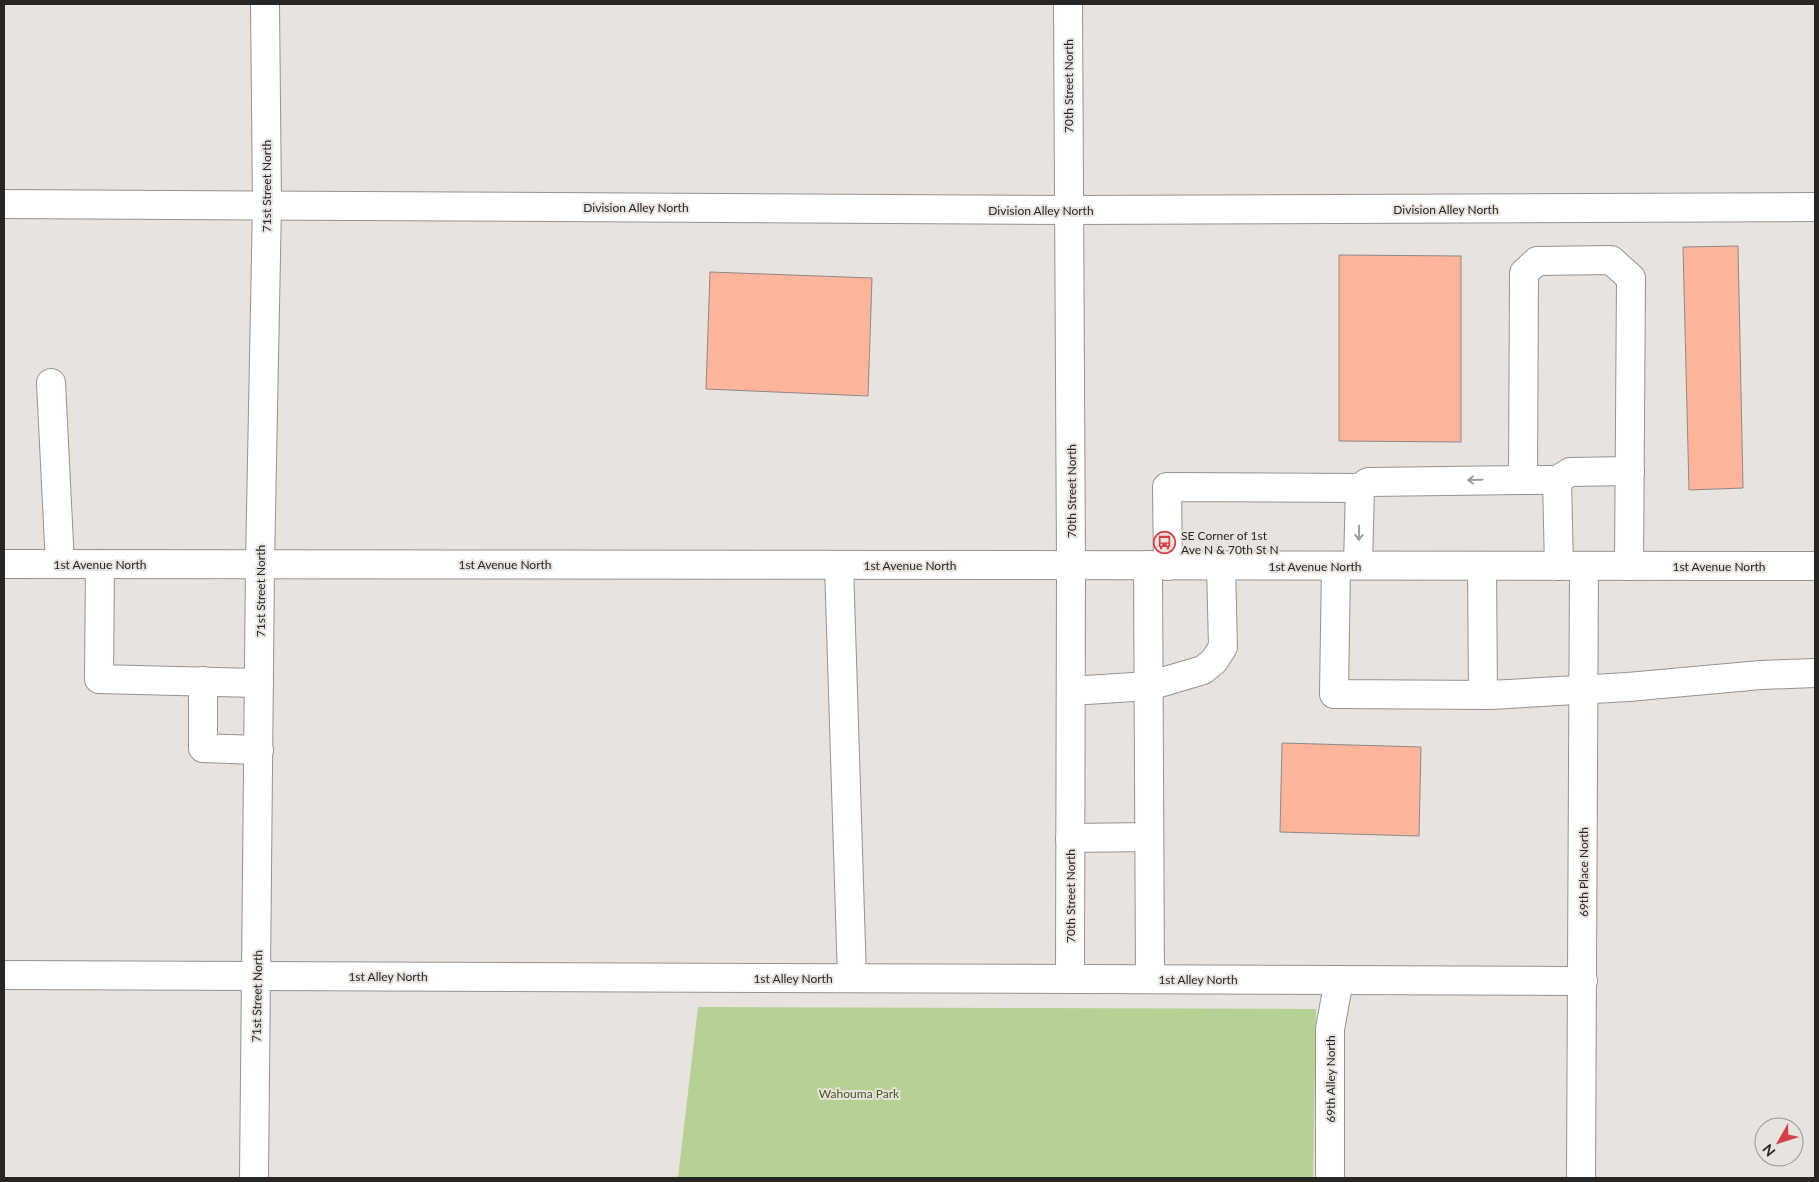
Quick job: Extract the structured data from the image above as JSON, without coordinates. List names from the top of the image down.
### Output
{
  "streets": {
    "street": [
      "70th Street North",
      "71st Street North",
      "Division Alley North",
      "1st Avenue North",
      "69th Place North",
      "1st Alley North",
      "69th Alley North"
    ]
  },
  "crossings": [
    ["70th Street North", "Division Alley North"],
    ["70th Street North", "1st Avenue North"],
    ["70th Street North", "1st Alley North"],
    ["71st Street North", "Division Alley North"],
    ["71st Street North", "1st Avenue North"],
    ["71st Street North", "1st Alley North"],
    ["1st Avenue North", "69th Place North"],
    ["69th Place North", "1st Alley North"],
    ["1st Alley North", "69th Alley North"]
  ],
  "parks": ["Wahouma Park"],
  "places": {
    "bus stop": ["SE Corner of 1st Ave N & 70th St N"]
  },
  "north": "bottom left"
}
